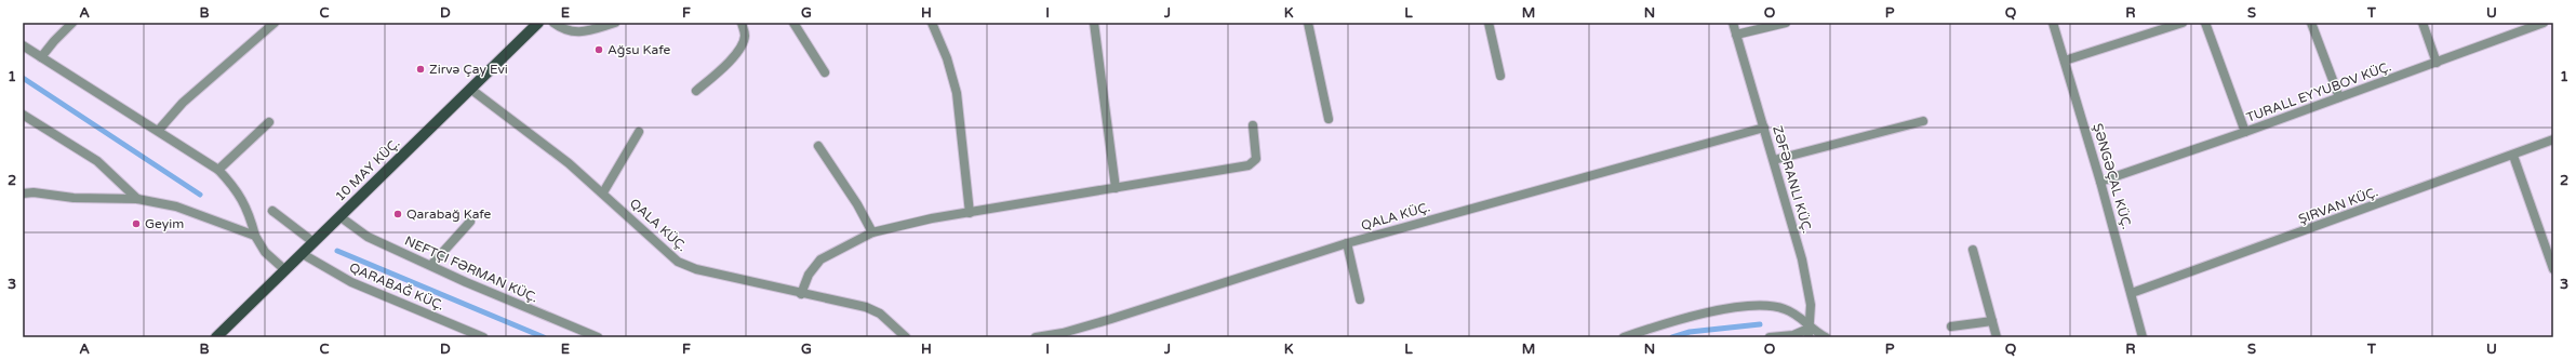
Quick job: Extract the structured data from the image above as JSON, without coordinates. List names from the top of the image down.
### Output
{
  "streets": {
    "main road": ["10 MAY KÜÇ."],
    "street": [
      "TURALL EYYUBOV KÜÇ.",
      "ŞƏNGƏÇAL KÜÇ.",
      "ŞIRVAN KÜÇ.",
      "QALA KÜÇ.",
      "NEFTÇI FƏRMAN KÜÇ.",
      "QARABAĞ KÜÇ."
    ]
  },
  "crossings": [
    ["TURALL EYYUBOV KÜÇ.", "ŞƏNGƏÇAL KÜÇ."],
    ["10 MAY KÜÇ.", "QALA KÜÇ."],
    ["10 MAY KÜÇ.", "NEFTÇI FƏRMAN KÜÇ."],
    ["10 MAY KÜÇ.", "QARABAĞ KÜÇ."],
    ["ŞƏNGƏÇAL KÜÇ.", "ŞIRVAN KÜÇ."]
  ],
  "places": [
    "Ağsu Kafe",
    "Zirvə Çay Evi",
    "Qarabağ Kafe",
    "Geyim"
  ],
  "grid": {
    "columns": [
      "A",
      "B",
      "C",
      "D",
      "E",
      "F",
      "G",
      "H",
      "I",
      "J",
      "K",
      "L",
      "M",
      "N",
      "O",
      "P",
      "Q",
      "R",
      "S",
      "T",
      "U"
    ],
    "rows": ["1", "2", "3"]
  }
}
